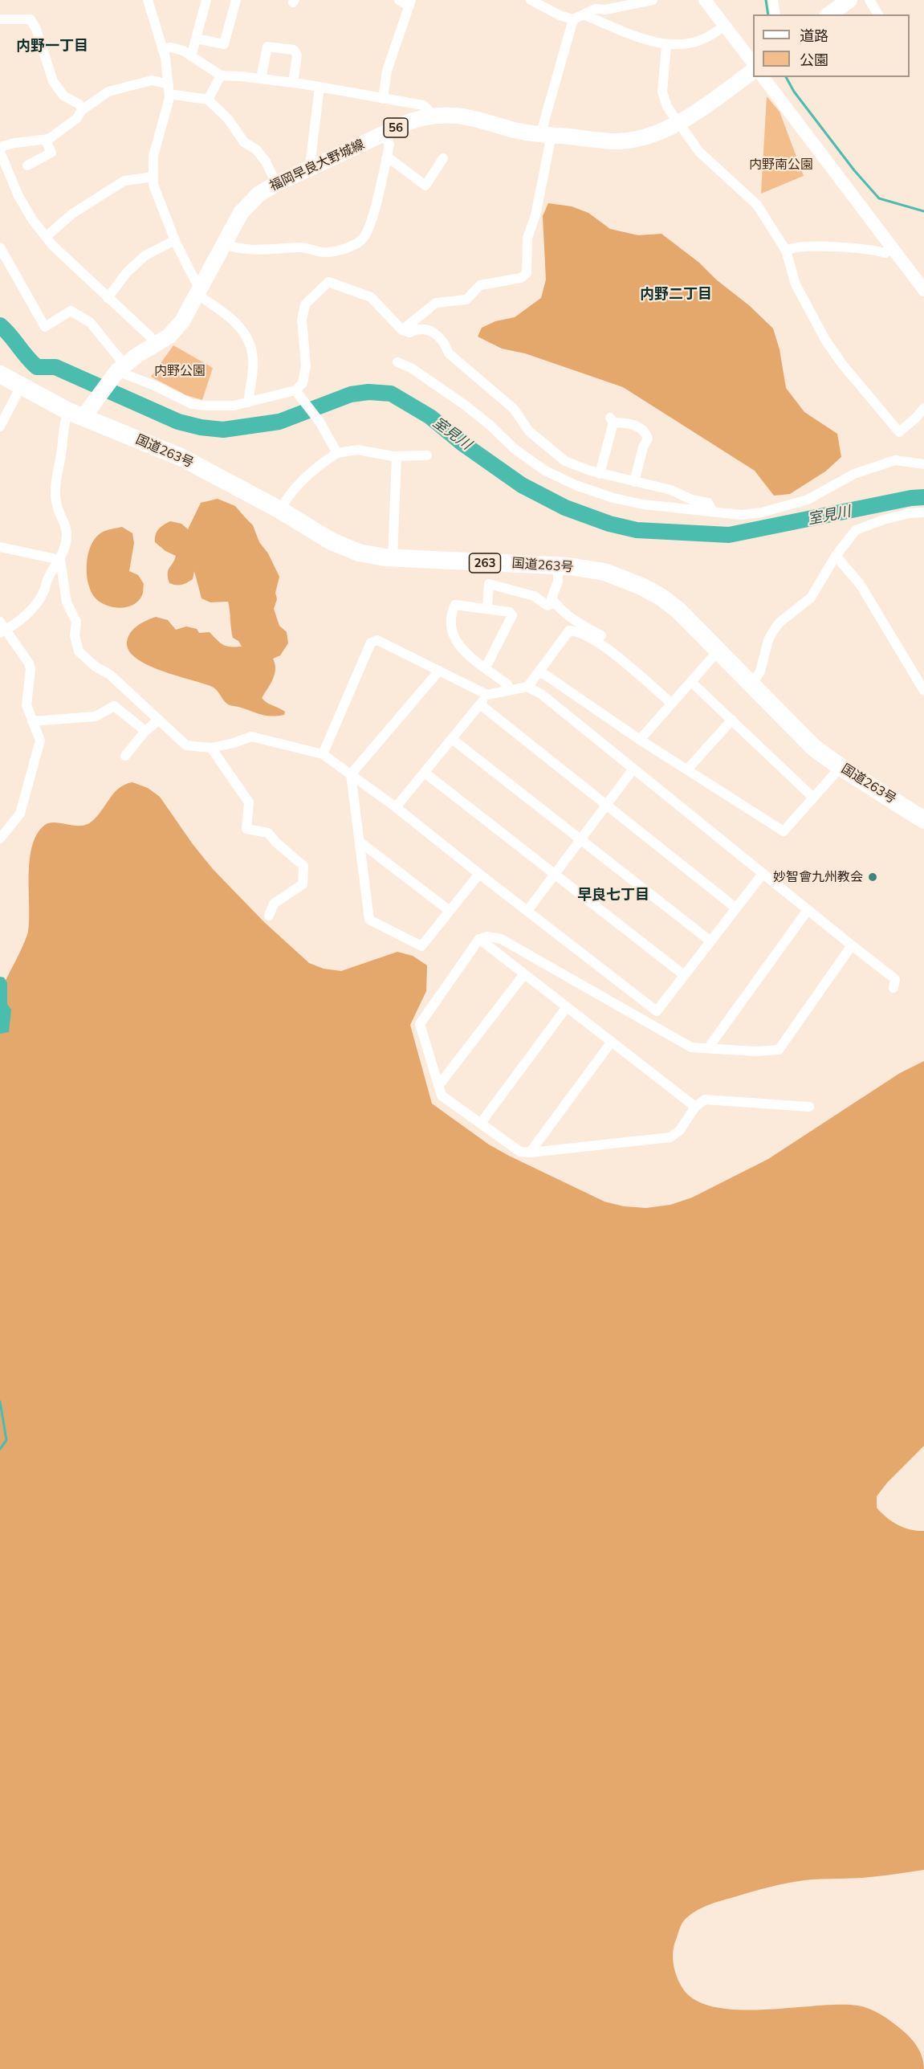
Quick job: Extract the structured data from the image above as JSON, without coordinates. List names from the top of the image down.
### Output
{
  "streets": {
    "highway": ["国道263号", "263"],
    "main road": ["56", "福岡早良大野城線"]
  },
  "crossings": [
    ["56", "福岡早良大野城線"],
    ["56", "国道263号"]
  ],
  "districts": ["内野一丁目", "内野二丁目", "早良七丁目"],
  "water": ["室見川"],
  "parks": ["内野南公園", "内野公園"],
  "places": ["妙智會九州教会"],
  "legend": ["道路", "公園"]
}
